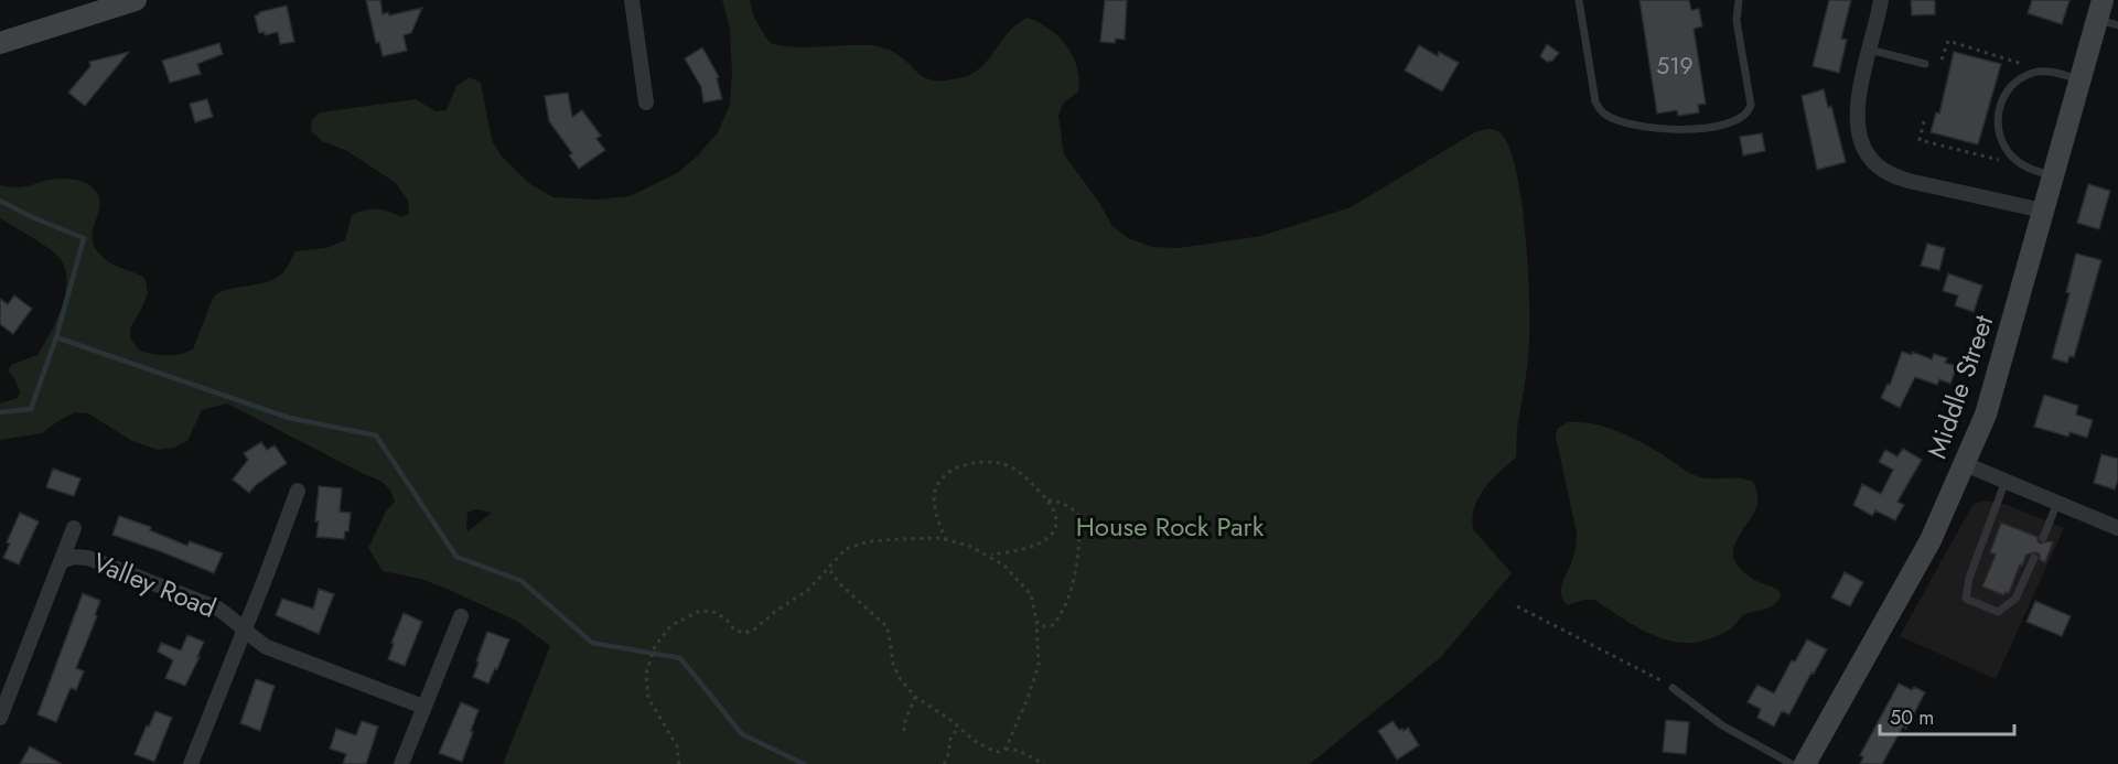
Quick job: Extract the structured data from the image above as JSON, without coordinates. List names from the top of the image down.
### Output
{
  "streets": {
    "main road": ["Middle Street"],
    "street": ["Valley Road"]
  },
  "parks": ["House Rock Park"],
  "house_numbers": ["519"],
  "scale_bar": "50 m"
}
